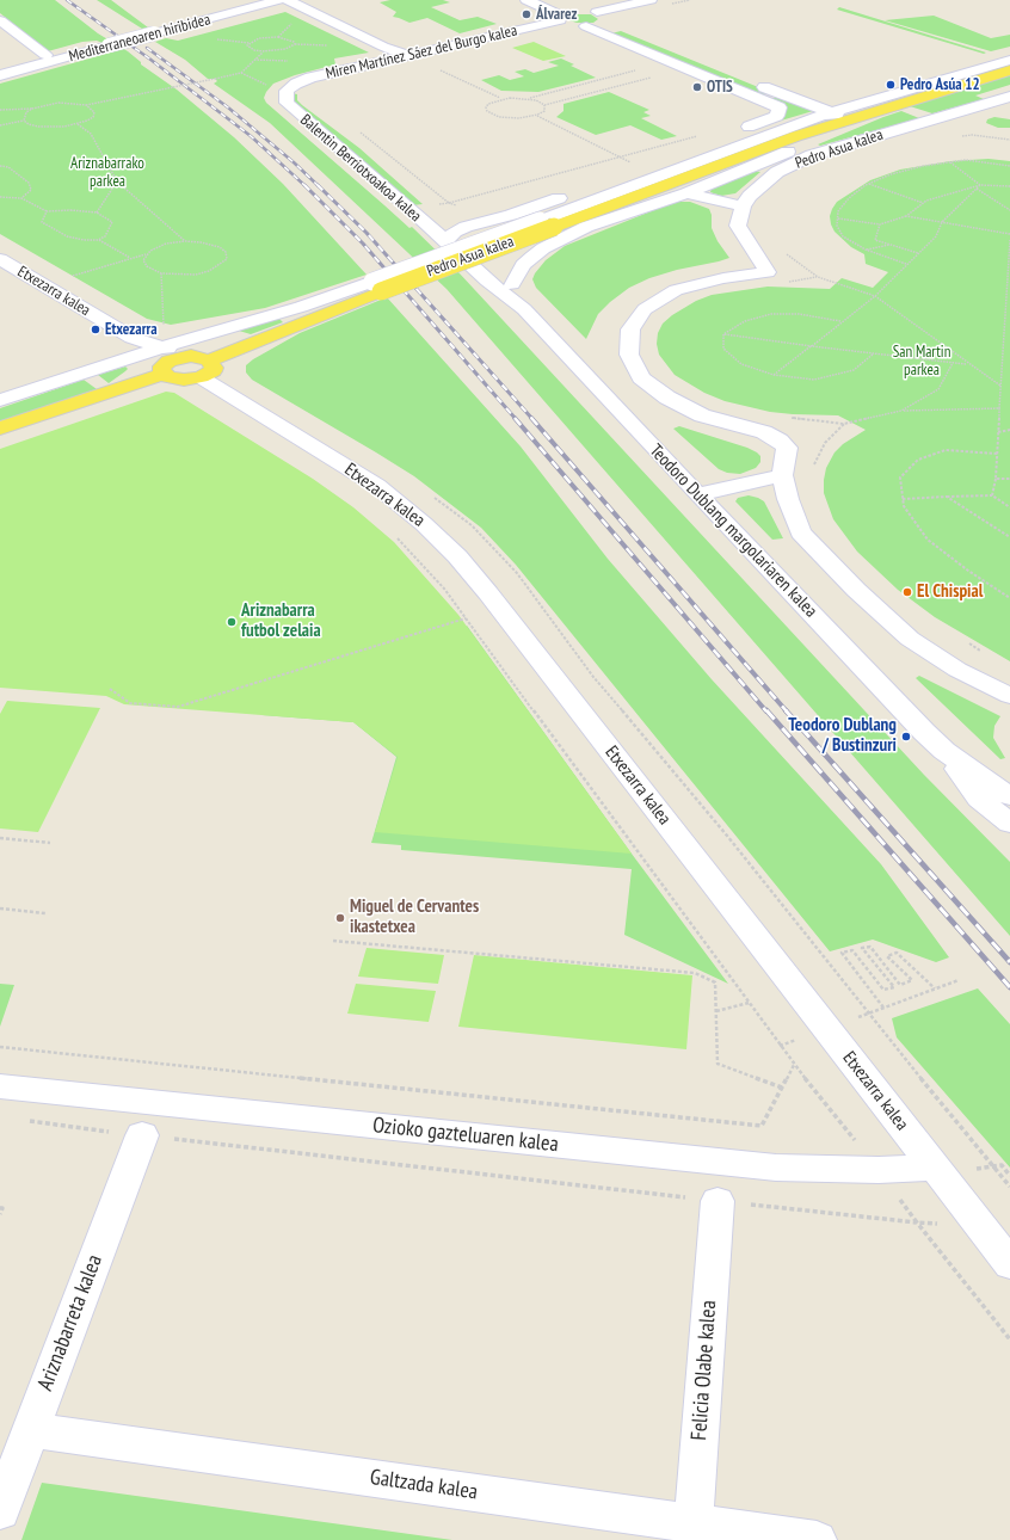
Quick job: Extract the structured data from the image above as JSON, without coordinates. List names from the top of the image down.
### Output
{
  "streets": {
    "main road": ["Pedro Asua kalea"],
    "street": [
      "Mediterraneoaren hiribidea",
      "Miren Martínez Sáez del Burgo kalea",
      "Balentin Berriotxoakoa kalea",
      "Etxezarra kalea",
      "Teodoro Dublang margolariaren kalea",
      "Ozioko gazteluaren kalea",
      "Ariznabarreta kalea",
      "Felicia Olabe kalea",
      "Galtzada kalea"
    ]
  },
  "crossings": [
    ["Miren Martínez Sáez del Burgo kalea", "Balentin Berriotxoakoa kalea"],
    ["Pedro Asua kalea", "Balentin Berriotxoakoa kalea"],
    ["Pedro Asua kalea", "Etxezarra kalea"],
    ["Pedro Asua kalea", "Teodoro Dublang margolariaren kalea"],
    ["Balentin Berriotxoakoa kalea", "Teodoro Dublang margolariaren kalea"],
    ["Etxezarra kalea", "Ozioko gazteluaren kalea"],
    ["Ariznabarreta kalea", "Galtzada kalea"],
    ["Felicia Olabe kalea", "Galtzada kalea"]
  ],
  "parks": ["Ariznabarrako parkea", "San Martin parkea"],
  "places": [
    "Álvarez",
    "Pedro Asúa 12",
    "OTIS",
    "Etxezarra",
    "El Chispial",
    "Ariznabarra futbol zelaia",
    "Teodoro Dublang / Bustinzuri",
    "Miguel de Cervantes ikastetxea"
  ]
}
